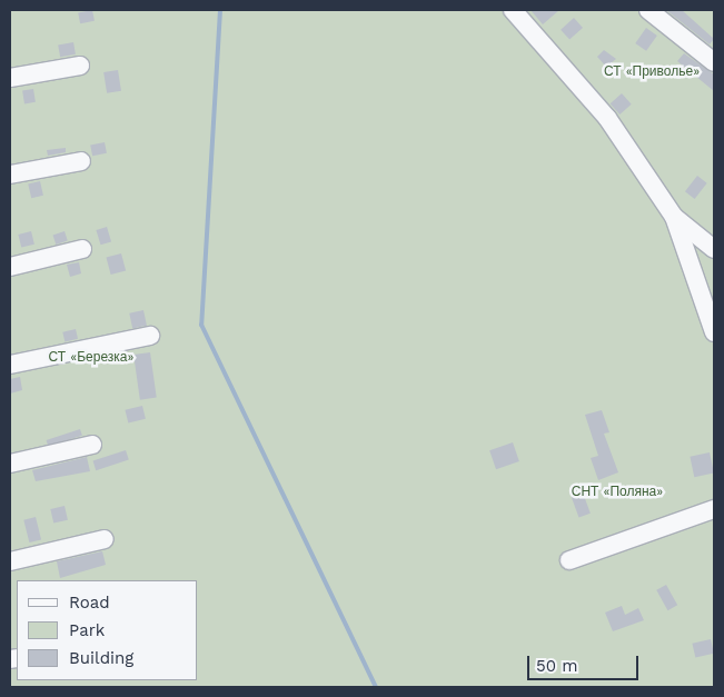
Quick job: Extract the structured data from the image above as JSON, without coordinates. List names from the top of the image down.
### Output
{
  "parks": ["СТ «Приволье»", "СТ «Березка»", "СНТ «Поляна»"],
  "legend": ["Road", "Park", "Building"],
  "scale_bar": "50 m"
}
